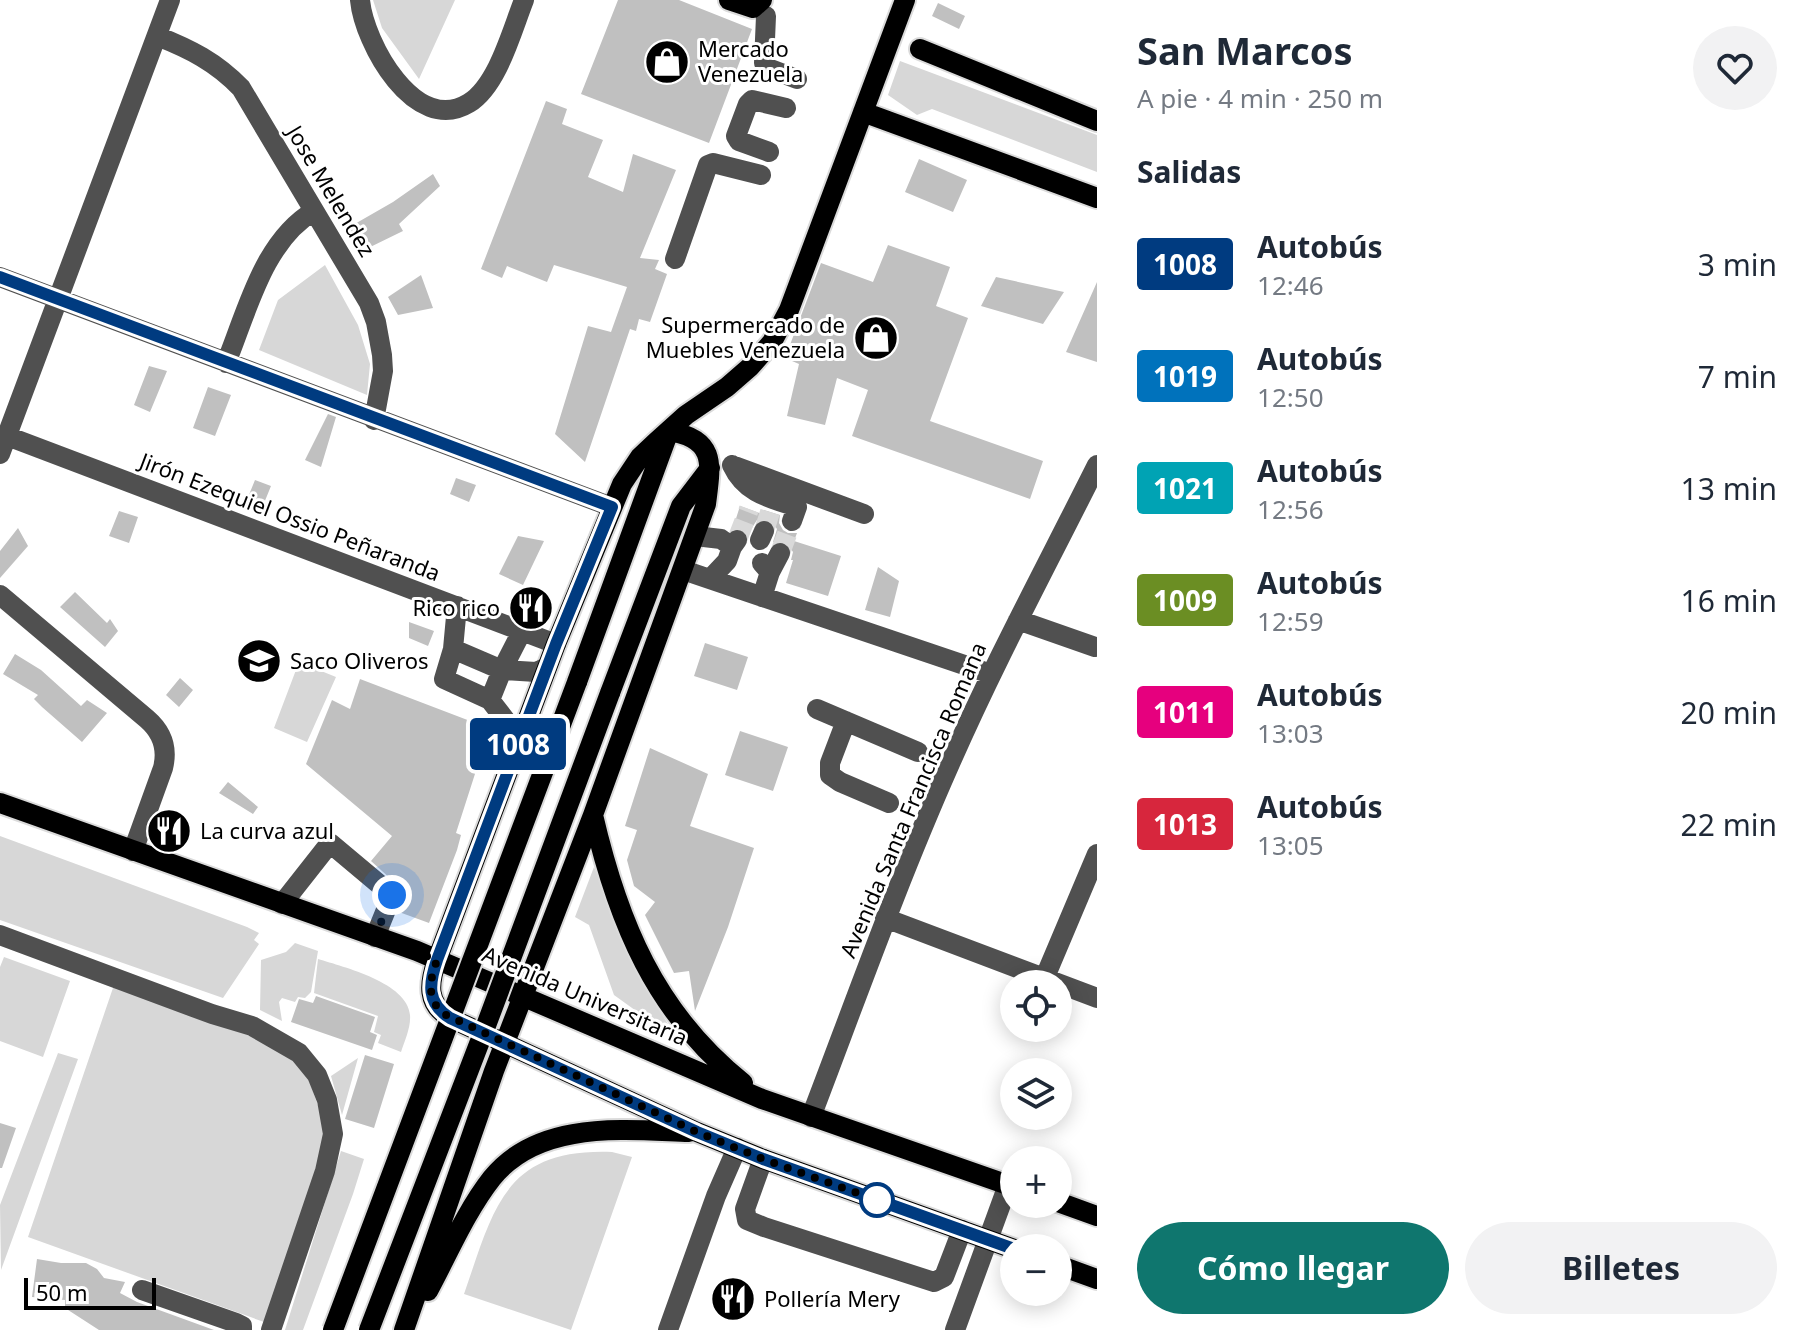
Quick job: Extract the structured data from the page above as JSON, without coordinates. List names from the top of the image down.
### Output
{
  "streets": {
    "main road": ["Avenida Universitaria"],
    "street": ["Jose Melendez", "Jirón Ezequiel Ossio Peñaranda", "Avenida Santa Francisca Romana"]
  },
  "crossings": [
    ["Avenida Santa Francisca Romana", "Avenida Universitaria"]
  ],
  "places": {
    "shop": ["Mercado Venezuela", "Supermercado de Muebles Venezuela"],
    "restaurant": ["Rico rico", "La curva azul", "Pollería Mery"],
    "school or university": ["Saco Oliveros"]
  },
  "lines": ["bus line 1008"],
  "scale_bar": "50 m",
  "page": {
    "on_map": "1008",
    "heading": [
      ["San Marcos", "A pie · 4 min · 250 m"],
      "Salidas"
    ],
    "list": [
      {
        "mark": "1008",
        "name": "Autobús",
        "note": "12:46",
        "value": "3 min"
      },
      {
        "mark": "1019",
        "name": "Autobús",
        "note": "12:50",
        "value": "7 min"
      },
      {
        "mark": "1021",
        "name": "Autobús",
        "note": "12:56",
        "value": "13 min"
      },
      {
        "mark": "1009",
        "name": "Autobús",
        "note": "12:59",
        "value": "16 min"
      },
      {
        "mark": "1011",
        "name": "Autobús",
        "note": "13:03",
        "value": "20 min"
      },
      {
        "mark": "1013",
        "name": "Autobús",
        "note": "13:05",
        "value": "22 min"
      }
    ],
    "map_buttons": ["+", "−"],
    "buttons": ["Cómo llegar", "Billetes"],
    "scale": "50 m"
  }
}
